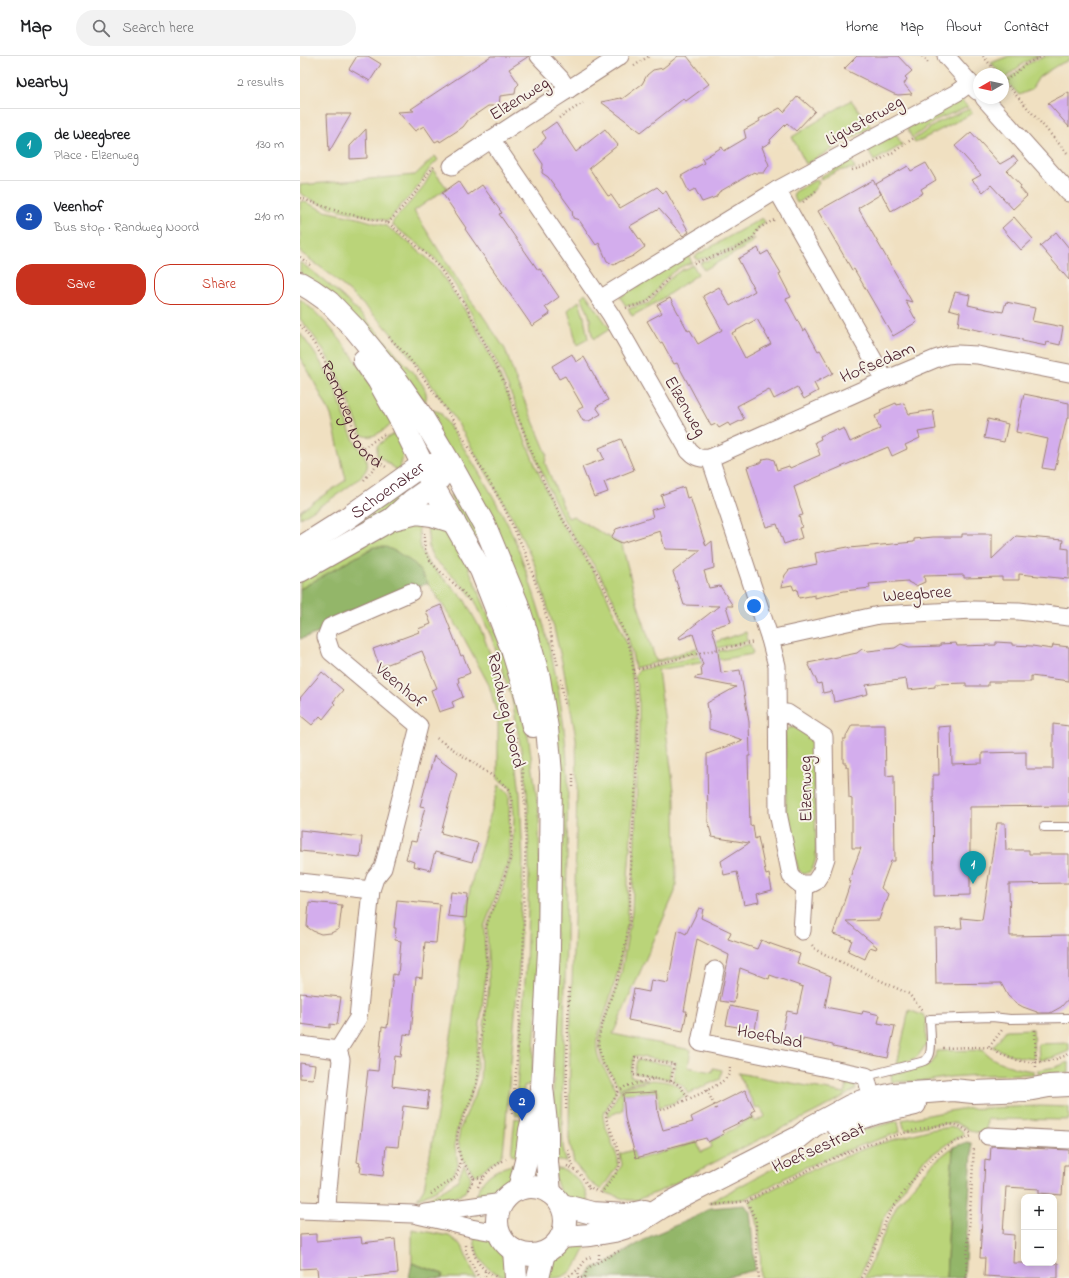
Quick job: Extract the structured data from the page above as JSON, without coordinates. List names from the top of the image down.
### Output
{
  "streets": {
    "main road": ["Randweg Noord", "Schoenaker", "Hoefsestraat"],
    "street": [
      "Elzenweg",
      "Ligusterweg",
      "Hofsedam",
      "Weegbree",
      "Veenhof",
      "Hoefblad"
    ]
  },
  "crossings": [
    ["Elzenweg", "Ligusterweg"],
    ["Elzenweg", "Hofsedam"],
    ["Elzenweg", "Weegbree"],
    ["Randweg Noord", "Schoenaker"],
    ["Randweg Noord", "Hoefsestraat"]
  ],
  "north": "left",
  "page": {
    "header": "Map",
    "search": "Search here",
    "nav": [
      "Home",
      "Map",
      "About",
      "Contact"
    ],
    "heading": ["Nearby", "2 results"],
    "list": [
      {
        "mark": "1",
        "name": "de Weegbree",
        "note": "Place · Elzenweg",
        "value": "130 m"
      },
      {
        "mark": "2",
        "name": "Veenhof",
        "note": "Bus stop · Randweg Noord",
        "value": "210 m"
      }
    ],
    "buttons": ["Save", "Share"],
    "pins": ["1", "2"],
    "map_buttons": ["+", "−"]
  }
}
